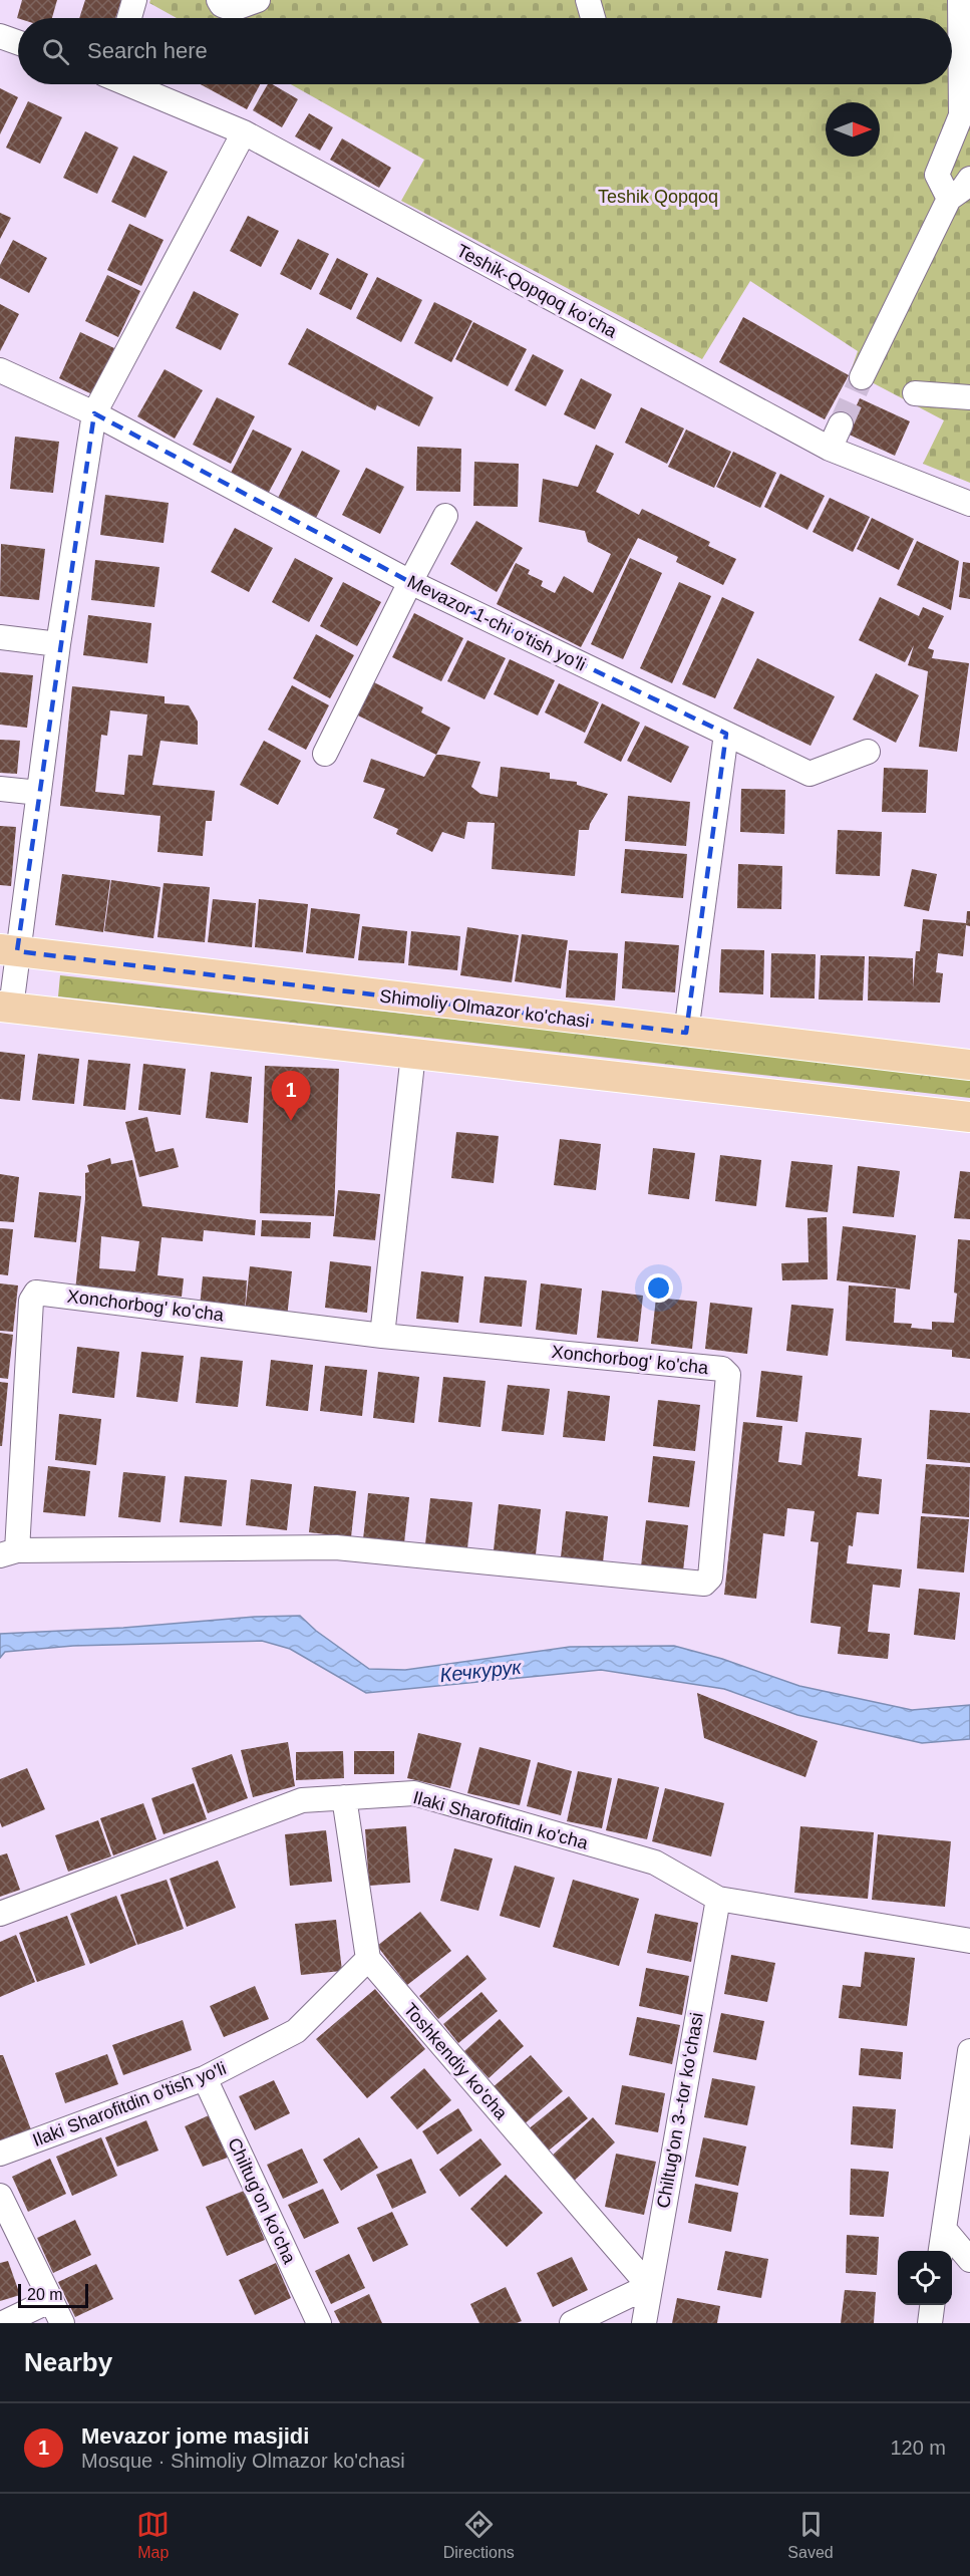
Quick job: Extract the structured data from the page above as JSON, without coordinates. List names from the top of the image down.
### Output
{
  "streets": {
    "main road": ["Shimoliy Olmazor ko'chasi"],
    "street": [
      "Teshik-Qopqoq ko'cha",
      "Mevazor 1-chi o'tish yo'li",
      "Xonchorbog' ko'cha",
      "Ilaki Sharofitdin ko'cha",
      "Toshkendiy ko'cha",
      "Ilaki Sharofitdin o'tish yo'li",
      "Chiltug'on 3--tor koʻchasi",
      "Chiltug'on ko'cha"
    ]
  },
  "crossings": [
    ["Ilaki Sharofitdin ko'cha", "Chiltug'on 3--tor koʻchasi"],
    ["Toshkendiy ko'cha", "Ilaki Sharofitdin o'tish yo'li"],
    ["Toshkendiy ko'cha", "Chiltug'on 3--tor koʻchasi"],
    ["Ilaki Sharofitdin o'tish yo'li", "Chiltug'on ko'cha"]
  ],
  "water": ["Кечкурук"],
  "parks": ["Teshik Qopqoq"],
  "scale_bar": "20 m",
  "north": "right",
  "page": {
    "search": "Search here",
    "pins": "1",
    "scale": "20 m",
    "heading": "Nearby",
    "list": [
      {
        "mark": "1",
        "name": "Mevazor jome masjidi",
        "note": "Mosque · Shimoliy Olmazor ko'chasi",
        "value": "120 m"
      }
    ],
    "nav": ["Map", "Directions", "Saved"]
  }
}
